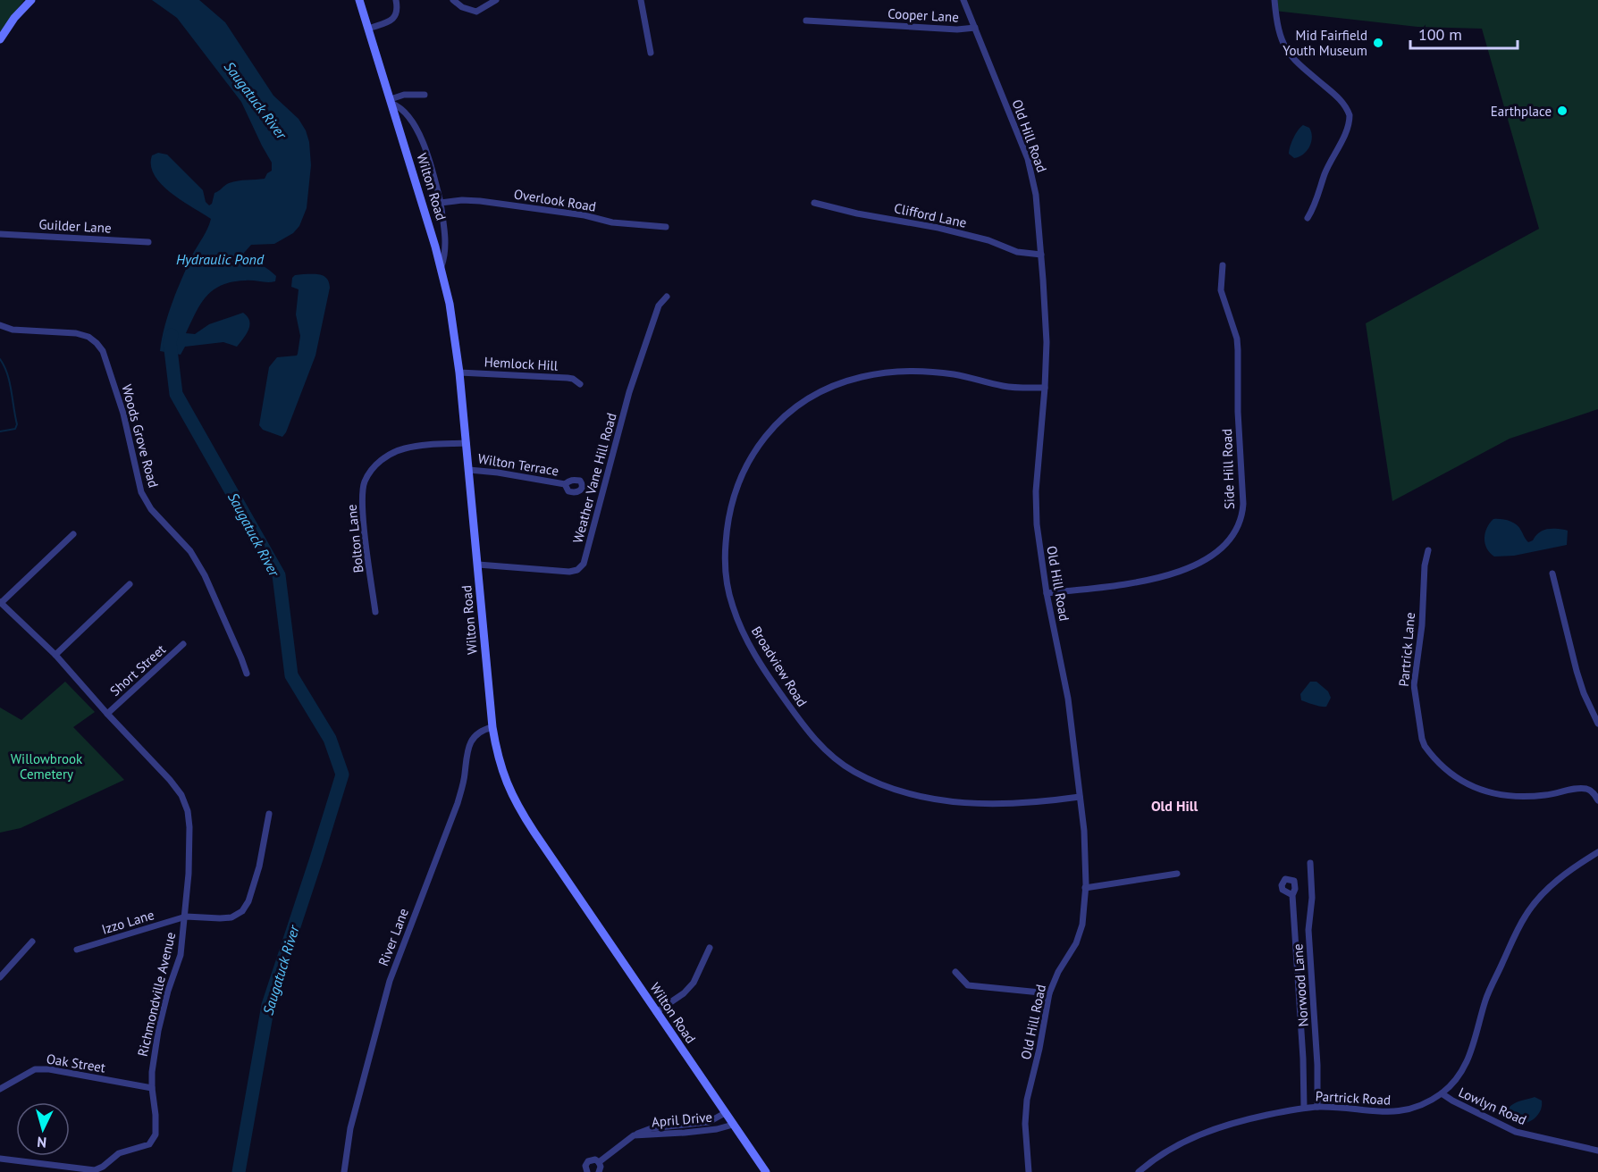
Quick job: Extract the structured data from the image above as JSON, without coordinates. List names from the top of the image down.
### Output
{
  "streets": {
    "main road": ["Wilton Road"],
    "street": [
      "Cooper Lane",
      "Old Hill Road",
      "Overlook Road",
      "Clifford Lane",
      "Guilder Lane",
      "Hemlock Hill",
      "Woods Grove Road",
      "Wilton Terrace",
      "Side Hill Road",
      "Weather Vane Hill Road",
      "Bolton Lane",
      "Partrick Lane",
      "Broadview Road",
      "Short Street",
      "Izzo Lane",
      "River Lane",
      "Norwood Lane",
      "Richmondville Avenue",
      "Oak Street",
      "Partrick Road",
      "Lowlyn Road",
      "April Drive"
    ]
  },
  "crossings": [
    ["Cooper Lane", "Old Hill Road"],
    ["Old Hill Road", "Clifford Lane"],
    ["Old Hill Road", "Side Hill Road"],
    ["Old Hill Road", "Broadview Road"],
    ["Wilton Road", "Hemlock Hill"],
    ["Wilton Road", "Wilton Terrace"],
    ["Wilton Road", "Weather Vane Hill Road"],
    ["Wilton Road", "Bolton Lane"],
    ["Wilton Road", "River Lane"],
    ["Wilton Road", "April Drive"],
    ["Short Street", "Richmondville Avenue"],
    ["Izzo Lane", "Richmondville Avenue"],
    ["Norwood Lane", "Partrick Road"],
    ["Richmondville Avenue", "Oak Street"],
    ["Partrick Road", "Lowlyn Road"]
  ],
  "districts": ["Old Hill"],
  "water": ["Saugatuck River", "Hydraulic Pond"],
  "parks": ["Willowbrook Cemetery"],
  "places": ["Mid Fairfield Youth Museum", "Earthplace"],
  "scale_bar": "100 m",
  "north": "bottom"
}
